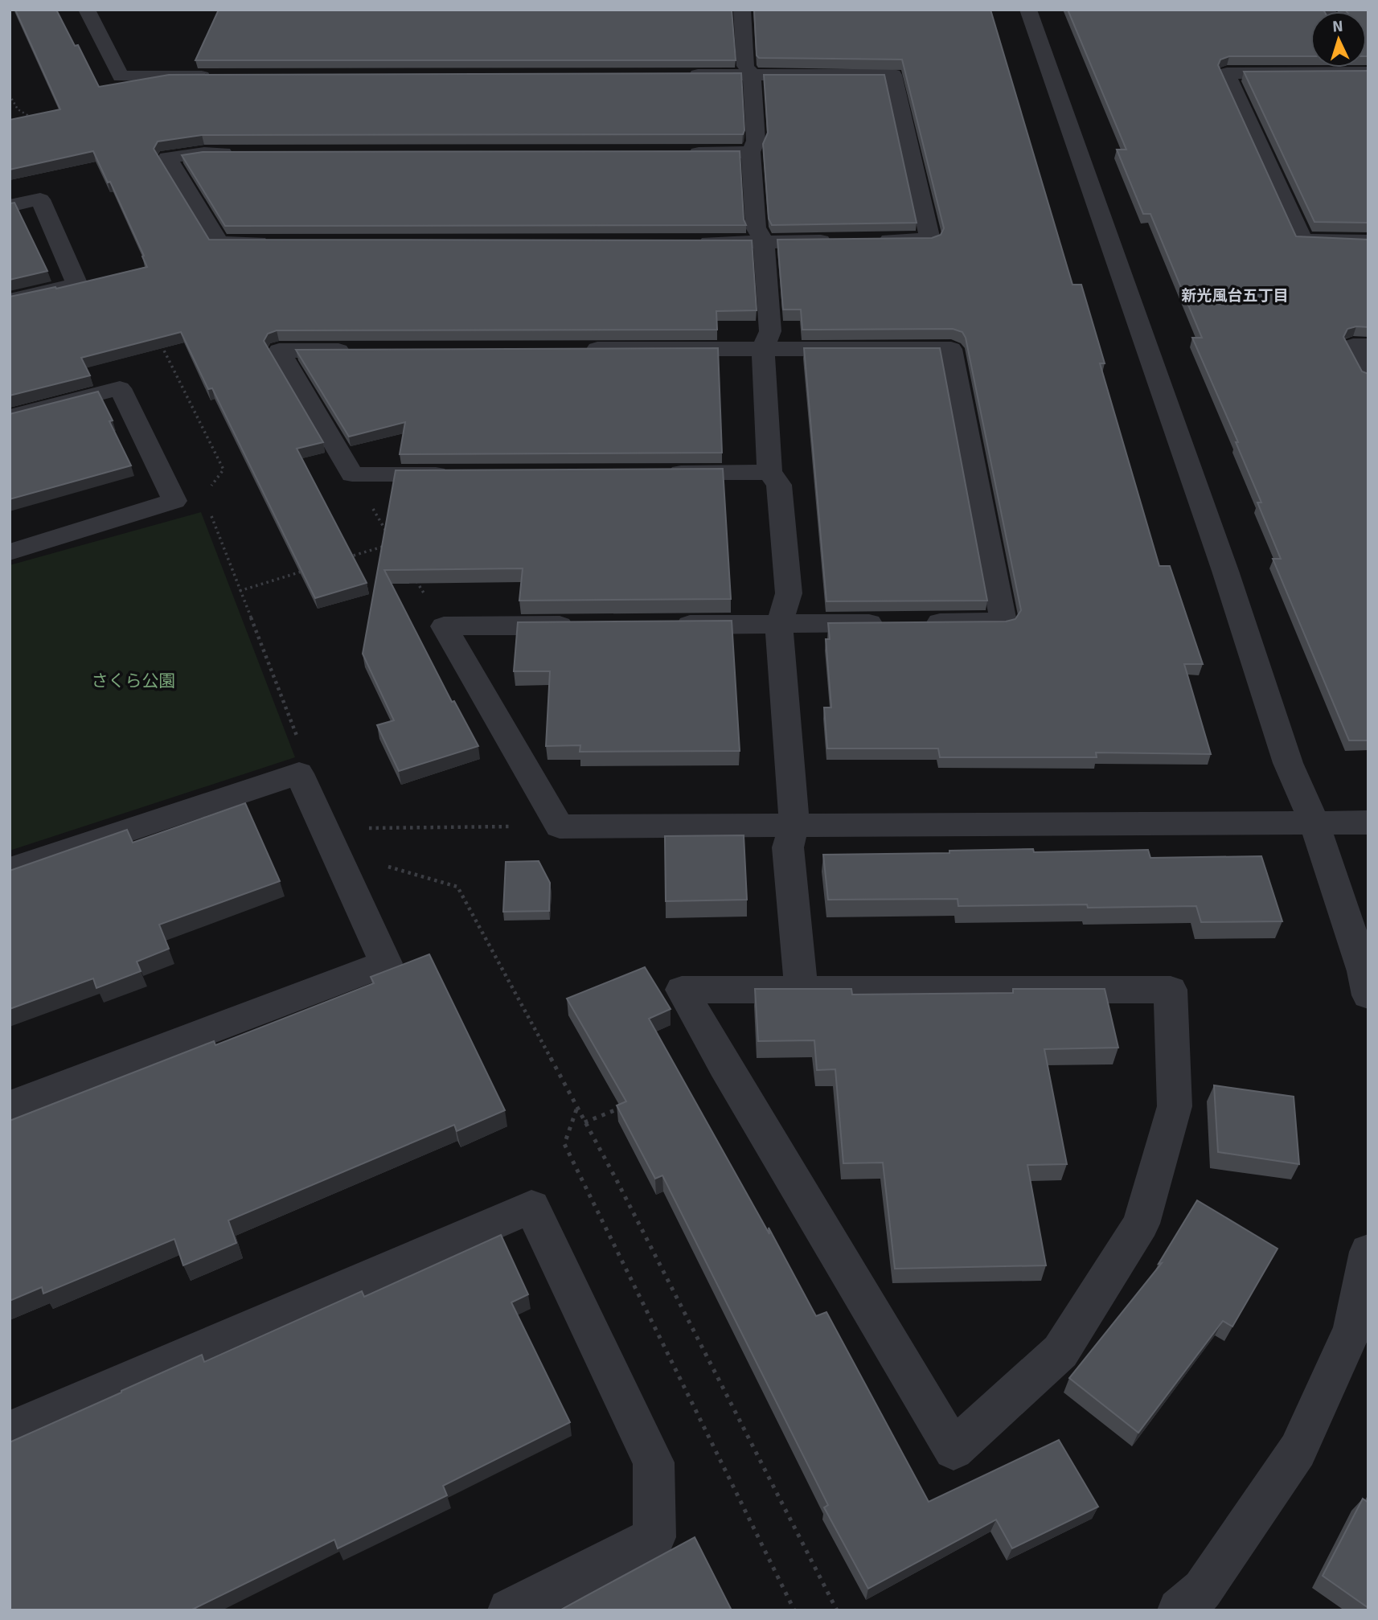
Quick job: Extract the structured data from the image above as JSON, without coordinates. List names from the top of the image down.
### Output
{
  "districts": ["新光風台五丁目"],
  "parks": ["さくら公園"],
  "north": "top"
}
